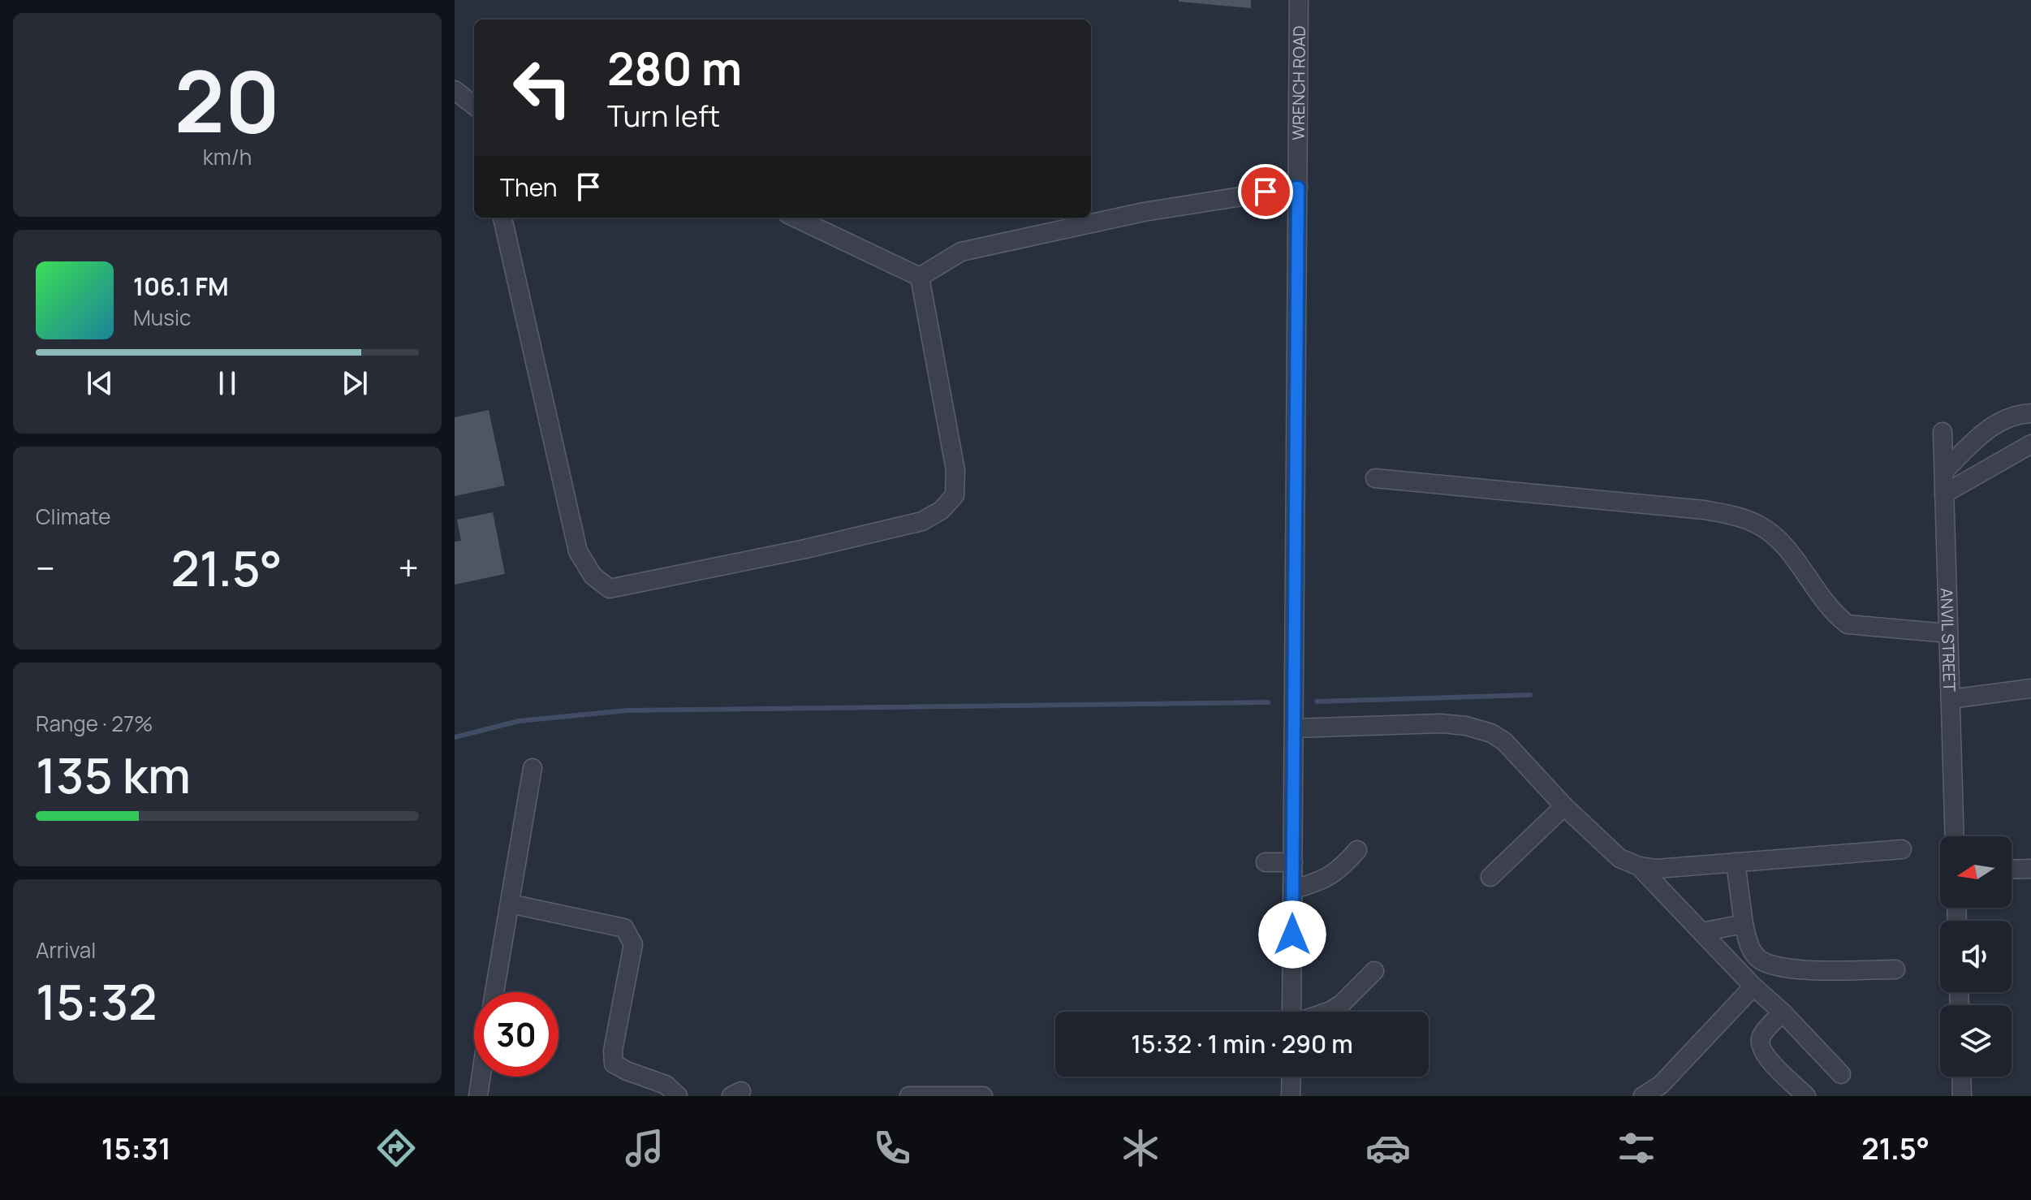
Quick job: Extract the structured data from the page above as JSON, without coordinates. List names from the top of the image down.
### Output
{
  "streets": {
    "street": ["WRENCH ROAD", "ANVIL STREET"]
  },
  "north": "left",
  "page": {
    "tile": [
      ["20", "km/h"],
      "Climate",
      ["Range · 27%", "135 km"],
      ["Arrival", "15:32"]
    ],
    "turn": ["280 m", "Turn left"],
    "then": "Then",
    "song": ["106.1 FM", "Music"],
    "heat": ["−", "21.5°", "+"],
    "limit": "30",
    "trip": "15:32 · 1 min · 290 m",
    "tabs": ["15:31", "21.5°"]
  }
}
